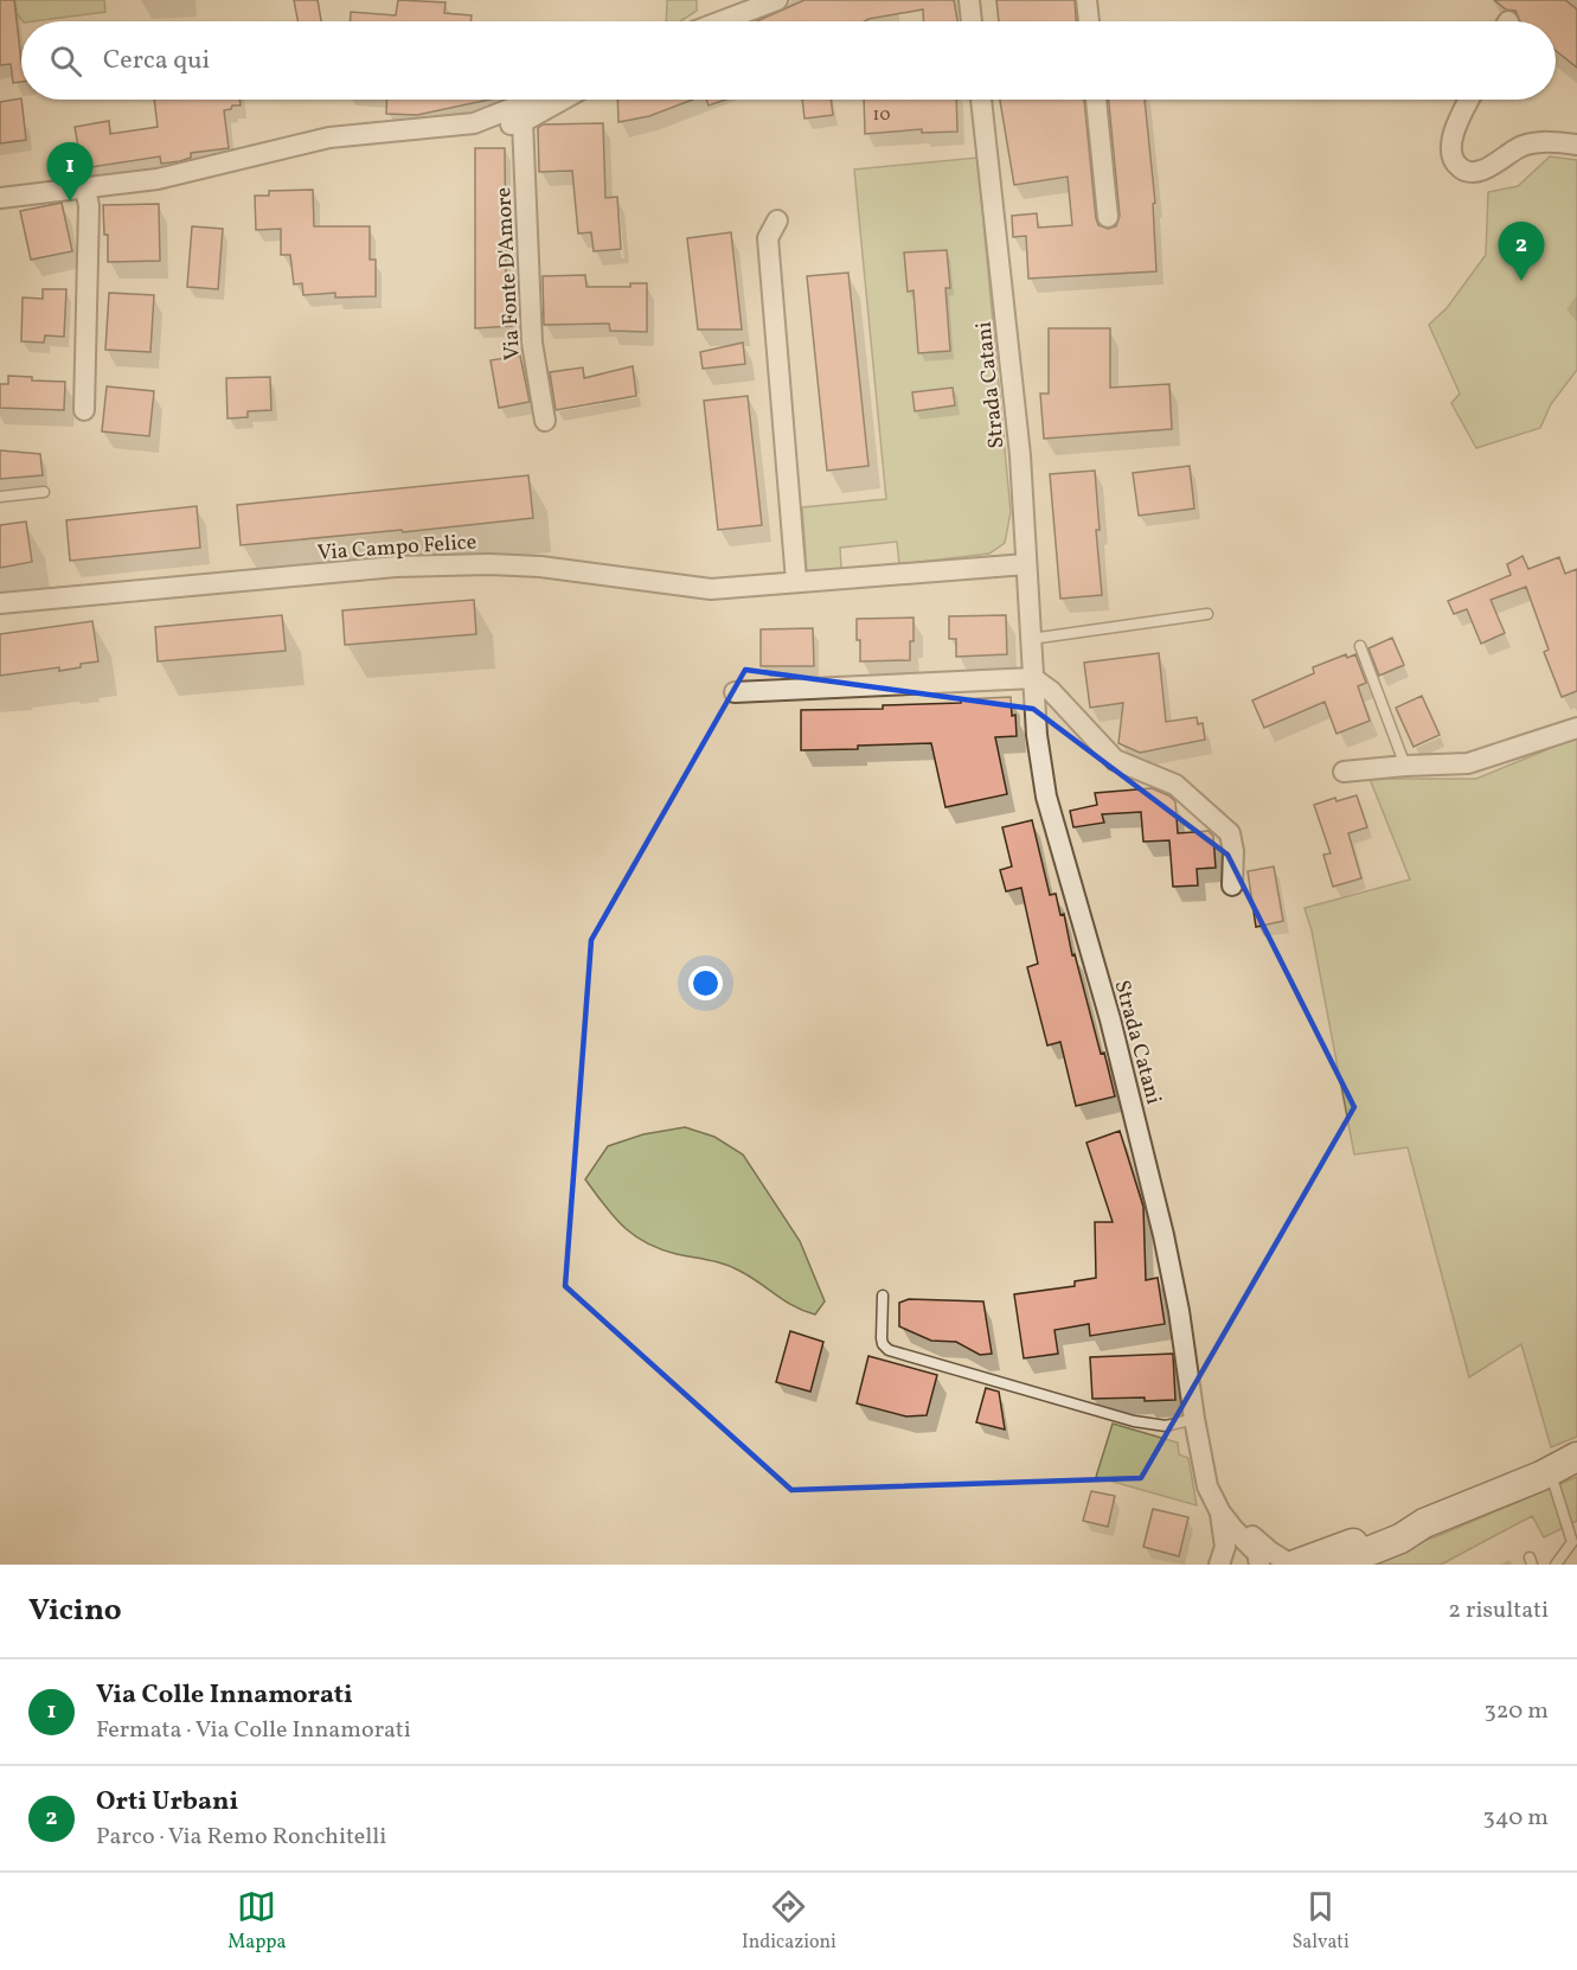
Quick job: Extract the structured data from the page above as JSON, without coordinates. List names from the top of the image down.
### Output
{
  "streets": {
    "street": ["Via Fonte D'Amore", "Strada Catani", "Via Campo Felice"]
  },
  "crossings": [
    ["Strada Catani", "Via Campo Felice"]
  ],
  "house_numbers": ["10"],
  "page": {
    "search": "Cerca qui",
    "pins": ["1", "2"],
    "heading": ["Vicino", "2 risultati"],
    "list": [
      {
        "mark": "1",
        "name": "Via Colle Innamorati",
        "note": "Fermata · Via Colle Innamorati",
        "value": "320 m"
      },
      {
        "mark": "2",
        "name": "Orti Urbani",
        "note": "Parco · Via Remo Ronchitelli",
        "value": "340 m"
      }
    ],
    "nav": ["Mappa", "Indicazioni", "Salvati"]
  }
}
